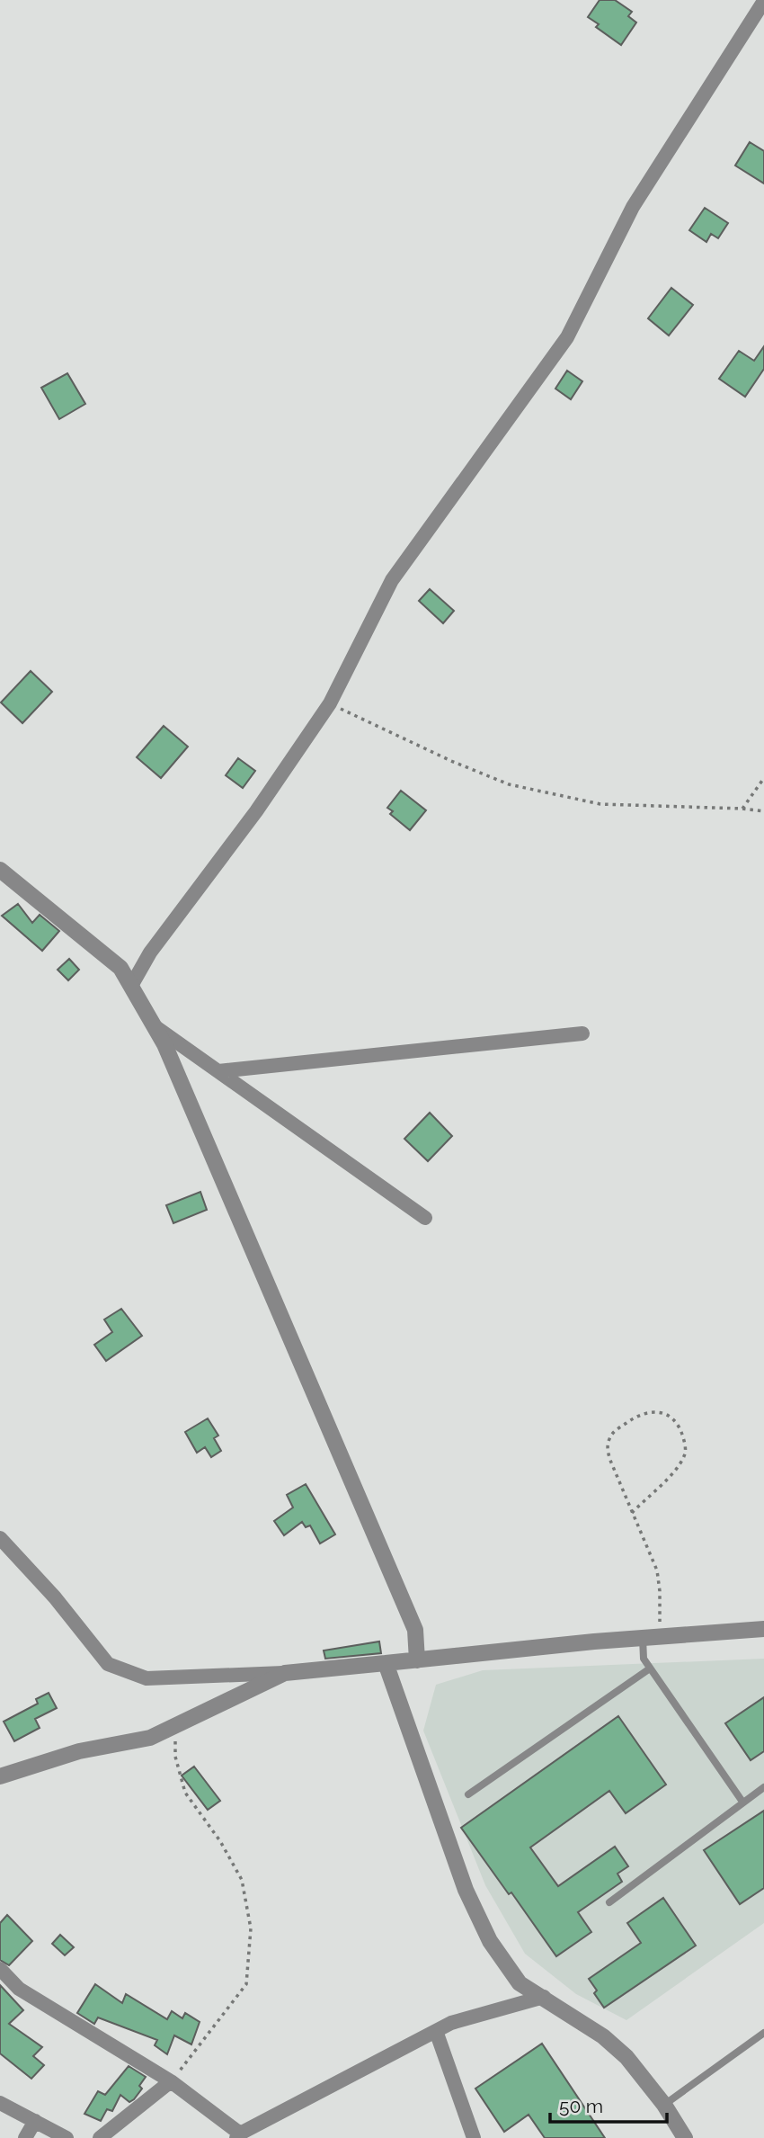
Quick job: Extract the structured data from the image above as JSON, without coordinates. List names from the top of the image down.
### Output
{
  "scale_bar": "50 m"
}
